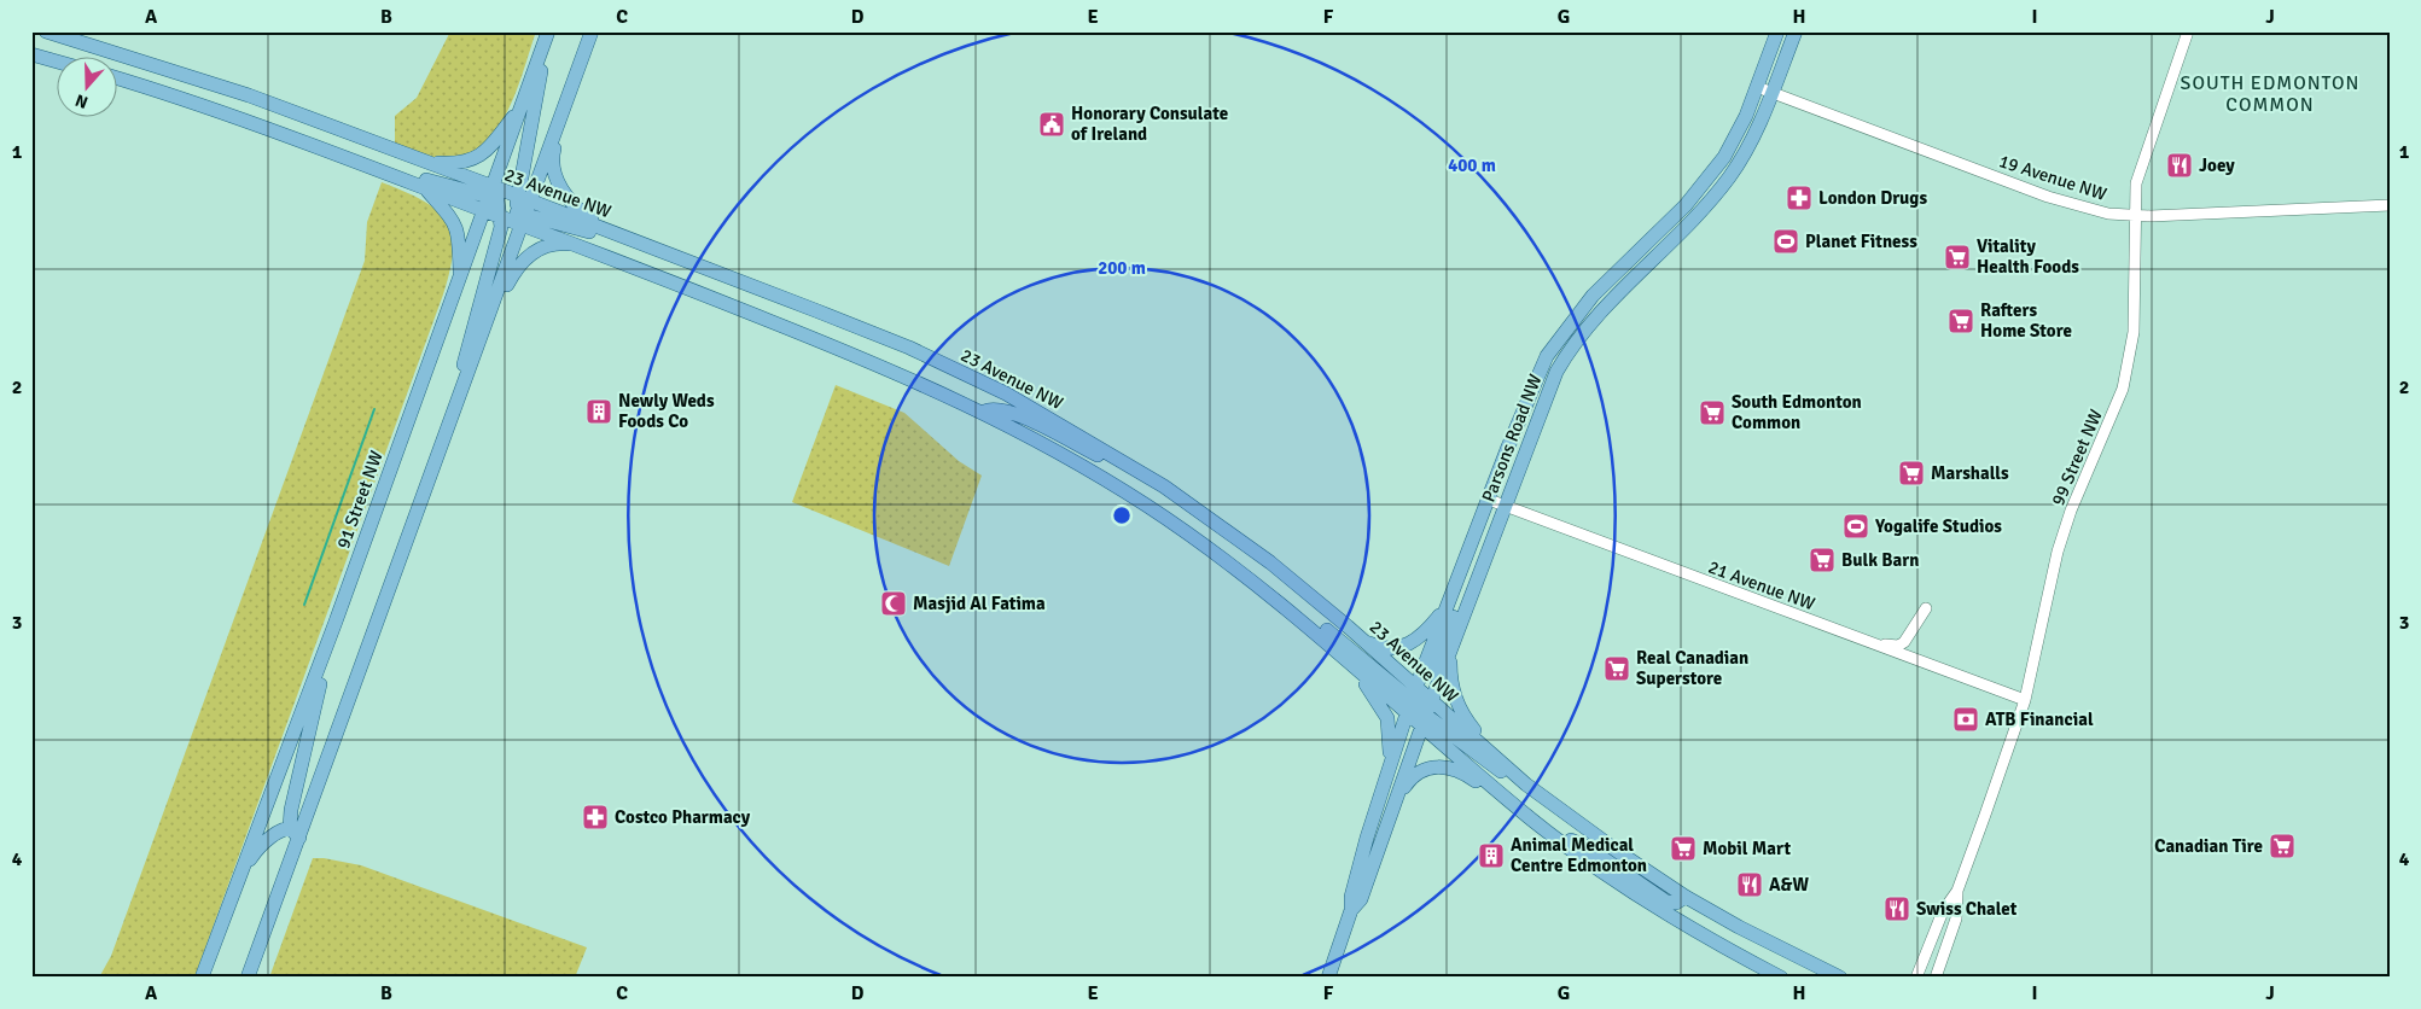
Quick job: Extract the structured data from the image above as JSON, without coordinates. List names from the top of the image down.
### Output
{
  "streets": {
    "main road": ["23 Avenue NW", "Parsons Road NW", "91 Street NW"],
    "street": ["19 Avenue NW", "99 Street NW", "21 Avenue NW"]
  },
  "crossings": [
    ["19 Avenue NW", "Parsons Road NW"],
    ["19 Avenue NW", "99 Street NW"],
    ["23 Avenue NW", "Parsons Road NW"],
    ["23 Avenue NW", "91 Street NW"],
    ["Parsons Road NW", "21 Avenue NW"],
    ["99 Street NW", "21 Avenue NW"]
  ],
  "districts": ["SOUTH EDMONTON COMMON"],
  "places": {
    "public building": ["Honorary Consulate of Ireland"],
    "restaurant": ["Joey", "A&W", "Swiss Chalet"],
    "pharmacy": ["London Drugs", "Costco Pharmacy"],
    "sports": ["Planet Fitness", "Yogalife Studios"],
    "supermarket": [
      "Vitality Health Foods",
      "Rafters Home Store",
      "South Edmonton Common",
      "Marshalls",
      "Bulk Barn",
      "Real Canadian Superstore",
      "Canadian Tire",
      "Mobil Mart"
    ],
    "building": ["Newly Weds Foods Co", "Animal Medical Centre Edmonton"],
    "mosque": ["Masjid Al Fatima"],
    "bank": ["ATB Financial"]
  },
  "north": "bottom",
  "grid": {
    "columns": [
      "A",
      "B",
      "C",
      "D",
      "E",
      "F",
      "G",
      "H",
      "I",
      "J"
    ],
    "rows": [
      "1",
      "2",
      "3",
      "4"
    ]
  },
  "rings": ["400 m", "200 m"]
}
